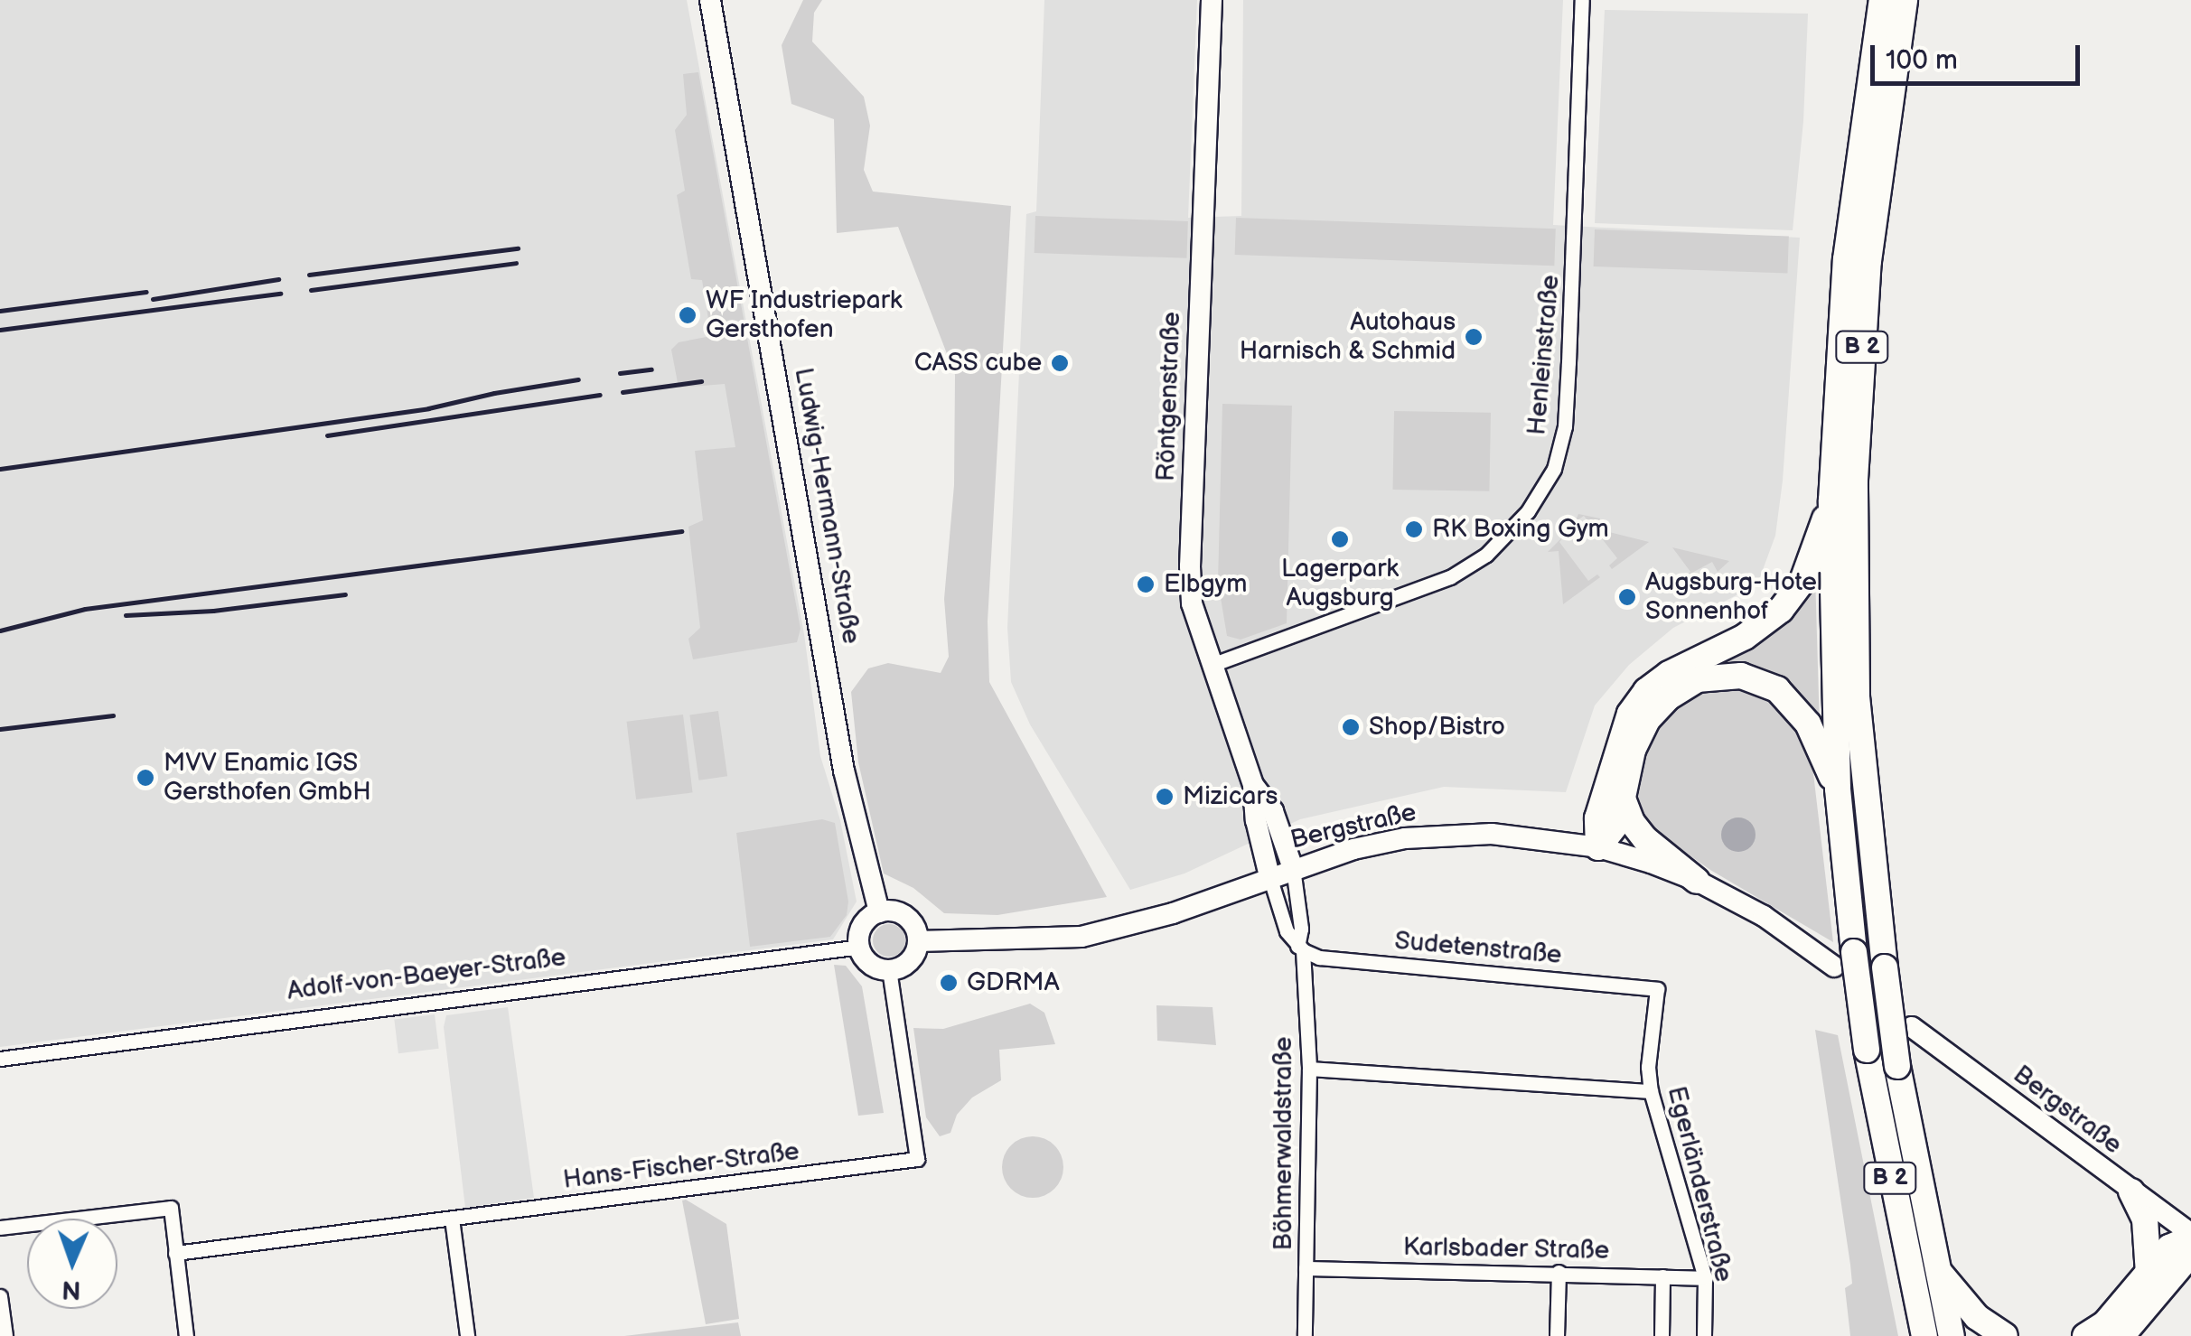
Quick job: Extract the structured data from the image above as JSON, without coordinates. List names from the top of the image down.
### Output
{
  "streets": {
    "highway": ["B 2"],
    "street": [
      "Henleinstraße",
      "Röntgenstraße",
      "Ludwig-Hermann-Straße",
      "Bergstraße",
      "Sudetenstraße",
      "Adolf-von-Baeyer-Straße",
      "Böhmerwaldstraße",
      "Hans-Fischer-Straße",
      "Egerländerstraße",
      "Karlsbader Straße"
    ]
  },
  "crossings": [
    ["B 2", "Bergstraße"],
    ["Henleinstraße", "Röntgenstraße"],
    ["Röntgenstraße", "Bergstraße"],
    ["Ludwig-Hermann-Straße", "Bergstraße"],
    ["Ludwig-Hermann-Straße", "Adolf-von-Baeyer-Straße"],
    ["Ludwig-Hermann-Straße", "Hans-Fischer-Straße"],
    ["Bergstraße", "Adolf-von-Baeyer-Straße"],
    ["Bergstraße", "Hans-Fischer-Straße"],
    ["Sudetenstraße", "Böhmerwaldstraße"],
    ["Sudetenstraße", "Egerländerstraße"],
    ["Adolf-von-Baeyer-Straße", "Hans-Fischer-Straße"],
    ["Böhmerwaldstraße", "Karlsbader Straße"],
    ["Egerländerstraße", "Karlsbader Straße"]
  ],
  "places": [
    "WF Industriepark Gersthofen",
    "Autohaus Harnisch & Schmid",
    "CASS cube",
    "RK Boxing Gym",
    "Lagerpark Augsburg",
    "Elbgym",
    "Augsburg-Hotel Sonnenhof",
    "Shop/Bistro",
    "MVV Enamic IGS Gersthofen GmbH",
    "Mizicars",
    "GDRMA"
  ],
  "scale_bar": "100 m",
  "north": "bottom"
}
